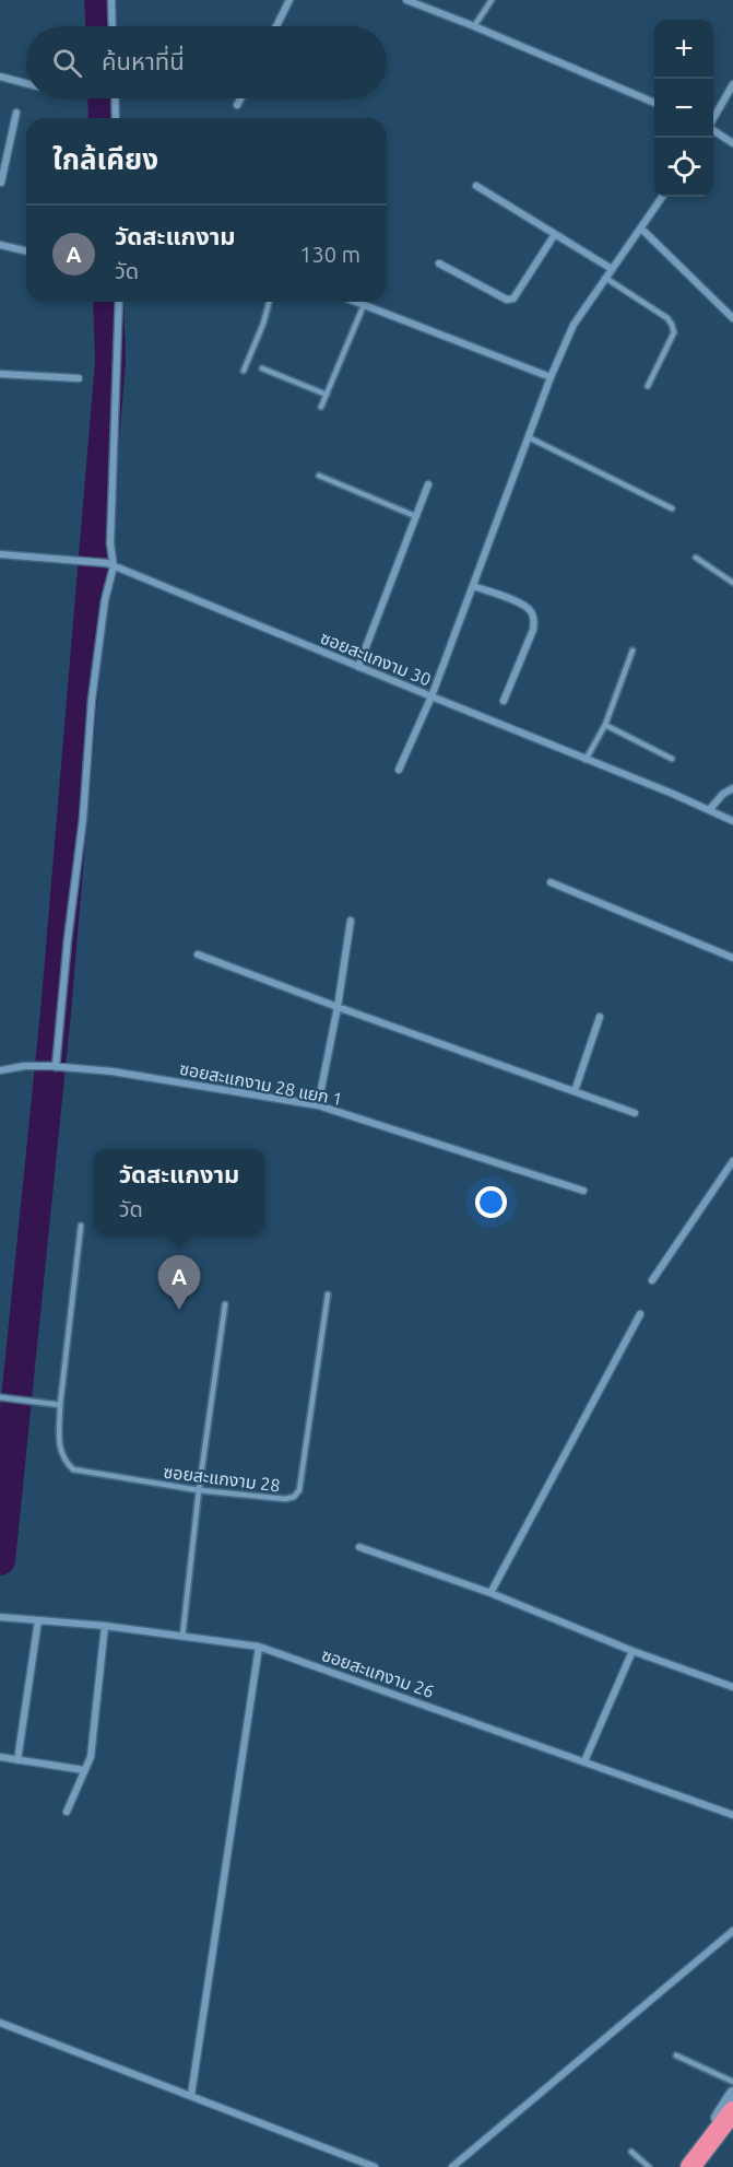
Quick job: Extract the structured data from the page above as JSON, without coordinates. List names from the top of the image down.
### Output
{
  "streets": {
    "street": ["ซอยสะแกงาม 30", "ซอยสะแกงาม 28 แยก 1", "ซอยสะแกงาม 26"],
    "lane": ["ซอยสะแกงาม 28"]
  },
  "page": {
    "map_buttons": ["+", "−"],
    "search": "ค้นหาที่นี่",
    "heading": "ใกล้เคียง",
    "list": [
      {
        "mark": "A",
        "name": "วัดสะแกงาม",
        "note": "วัด",
        "value": "130 m"
      }
    ],
    "popup": ["วัดสะแกงาม", "วัด"],
    "pins": "A"
  }
}
